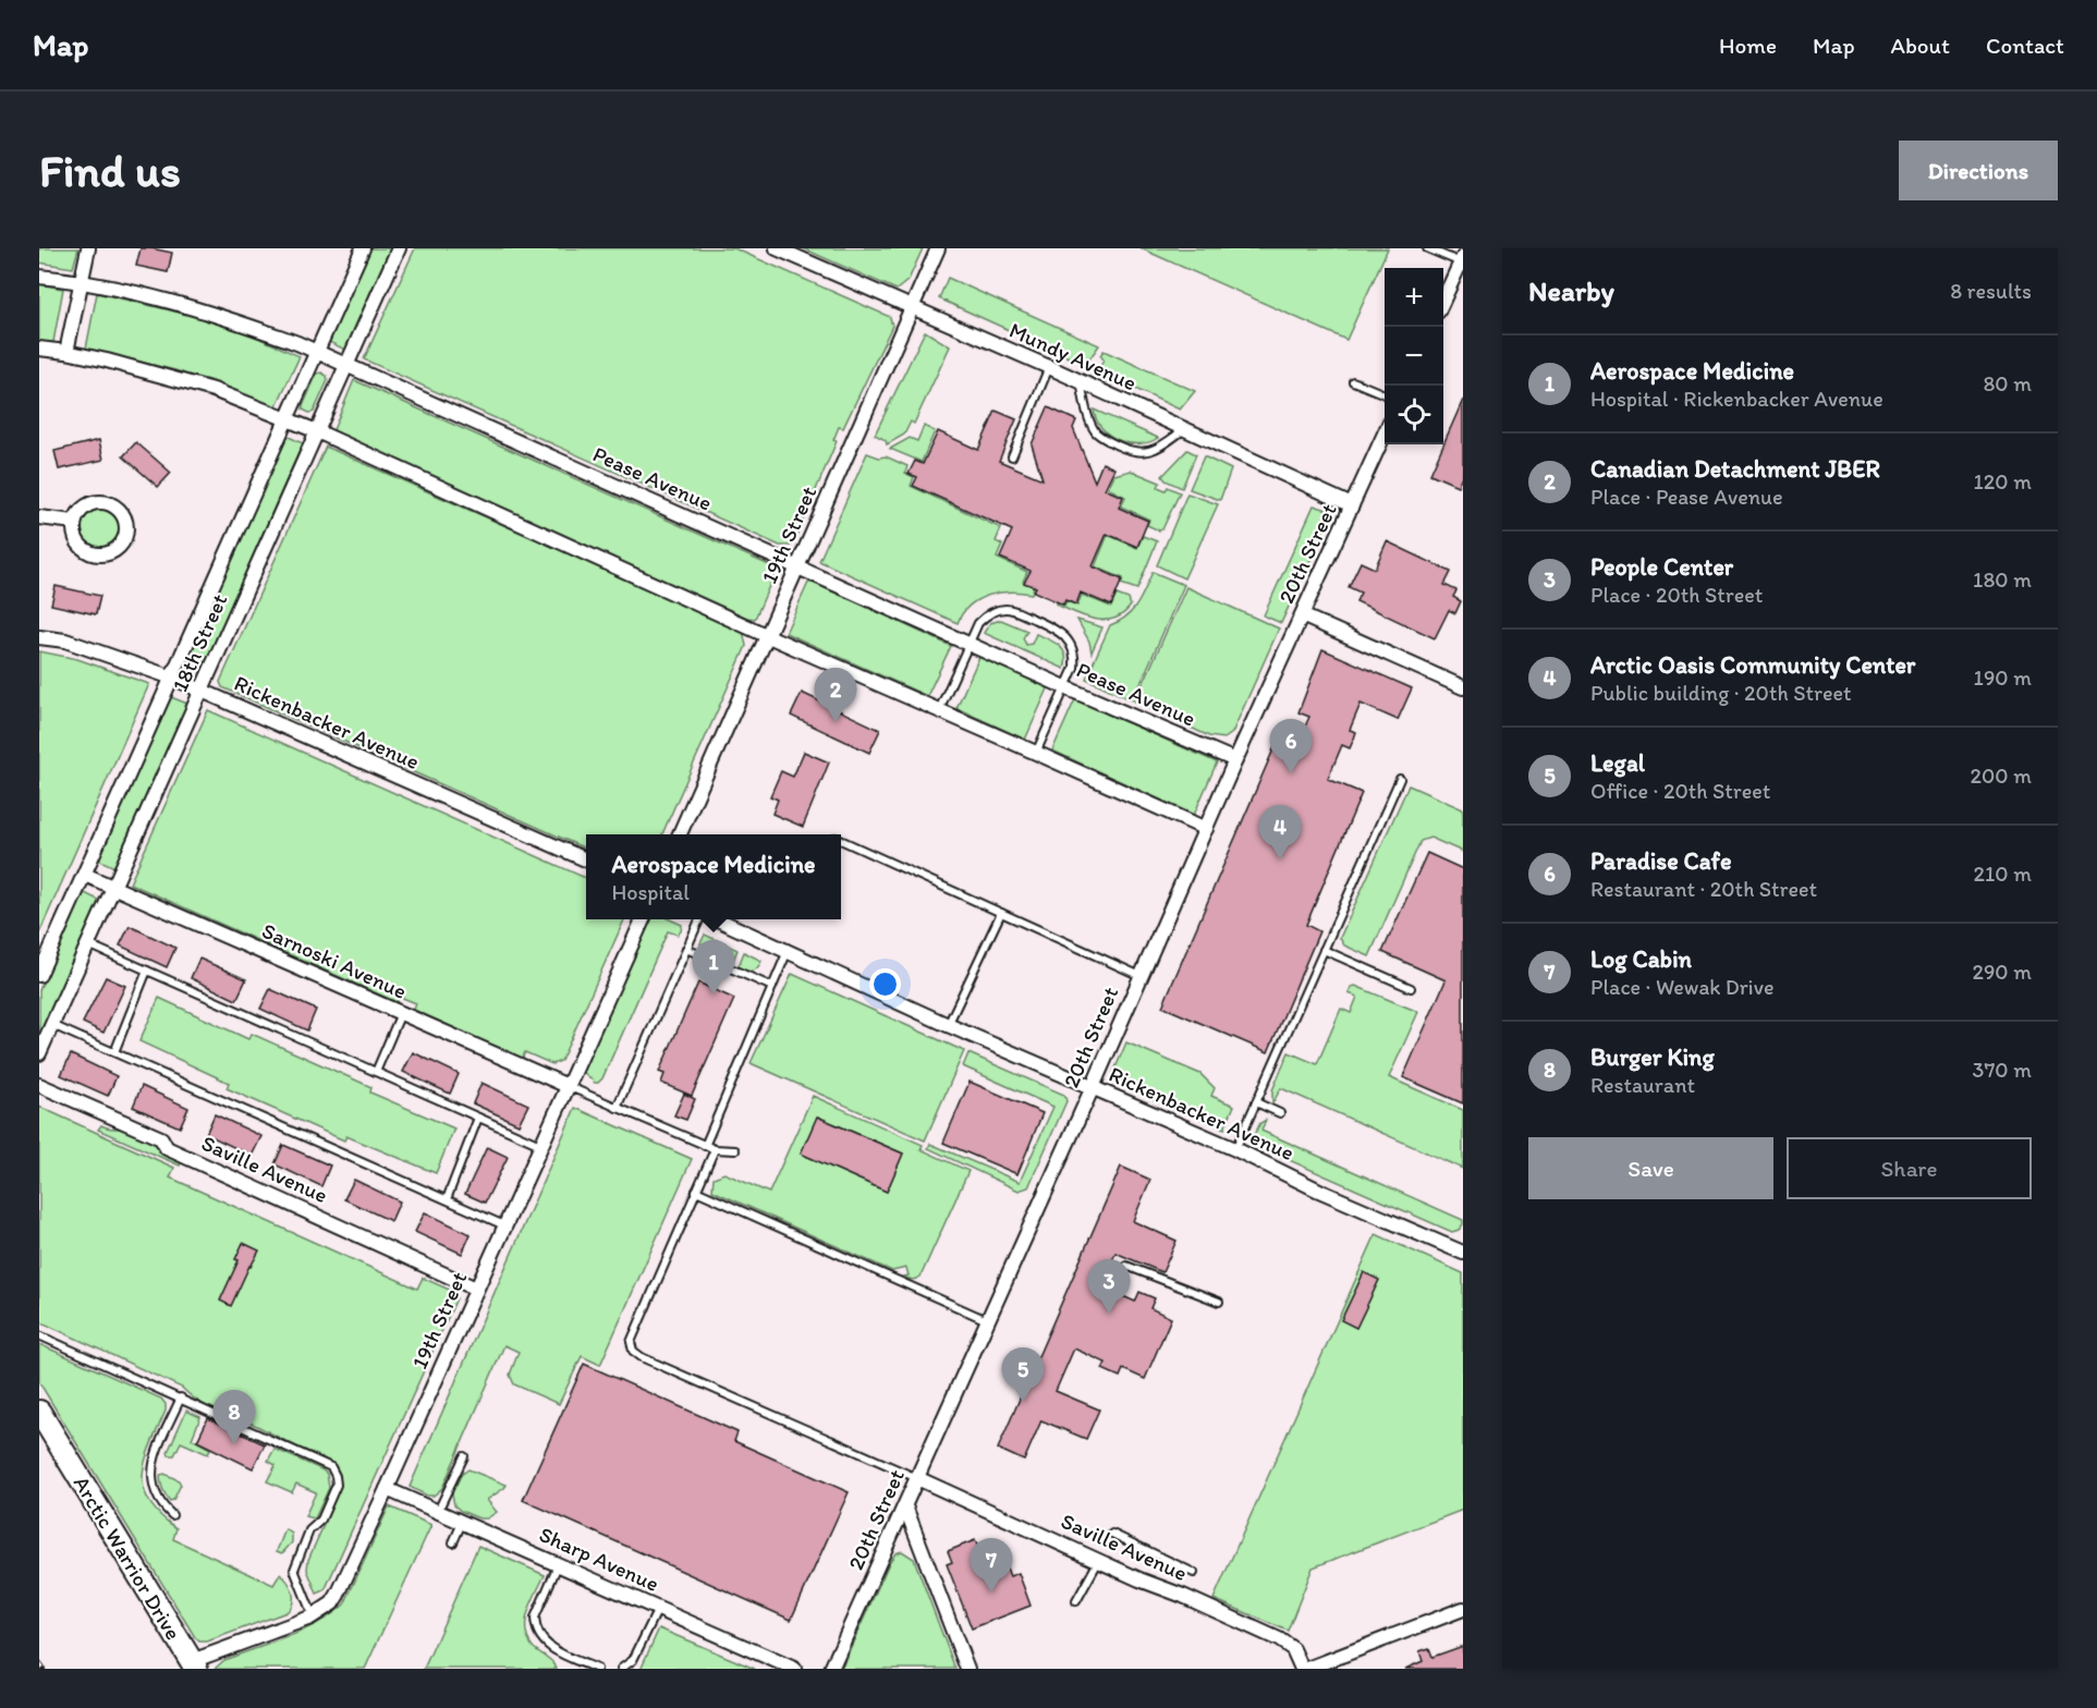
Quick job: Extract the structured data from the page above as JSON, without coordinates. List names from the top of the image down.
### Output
{
  "streets": {
    "main road": ["Arctic Warrior Drive"],
    "street": [
      "Mundy Avenue",
      "Pease Avenue",
      "19th Street",
      "20th Street",
      "18th Street",
      "Rickenbacker Avenue",
      "Sarnoski Avenue",
      "Saville Avenue",
      "Sharp Avenue"
    ]
  },
  "crossings": [
    ["Mundy Avenue", "19th Street"],
    ["Mundy Avenue", "20th Street"],
    ["Pease Avenue", "19th Street"],
    ["Pease Avenue", "20th Street"],
    ["Pease Avenue", "18th Street"],
    ["19th Street", "Sarnoski Avenue"],
    ["19th Street", "Saville Avenue"],
    ["19th Street", "Arctic Warrior Drive"],
    ["19th Street", "Sharp Avenue"],
    ["20th Street", "Rickenbacker Avenue"],
    ["20th Street", "Saville Avenue"],
    ["18th Street", "Rickenbacker Avenue"],
    ["18th Street", "Sarnoski Avenue"]
  ],
  "page": {
    "header": "Map",
    "nav": [
      "Home",
      "Map",
      "About",
      "Contact"
    ],
    "buttons": [
      "Directions",
      ["Save", "Share"]
    ],
    "title": "Find us",
    "heading": ["Nearby", "8 results"],
    "map_buttons": ["+", "−"],
    "list": [
      {
        "mark": "1",
        "name": "Aerospace Medicine",
        "note": "Hospital · Rickenbacker Avenue",
        "value": "80 m"
      },
      {
        "mark": "2",
        "name": "Canadian Detachment JBER",
        "note": "Place · Pease Avenue",
        "value": "120 m"
      },
      {
        "mark": "3",
        "name": "People Center",
        "note": "Place · 20th Street",
        "value": "180 m"
      },
      {
        "mark": "4",
        "name": "Arctic Oasis Community Center",
        "note": "Public building · 20th Street",
        "value": "190 m"
      },
      {
        "mark": "5",
        "name": "Legal",
        "note": "Office · 20th Street",
        "value": "200 m"
      },
      {
        "mark": "6",
        "name": "Paradise Cafe",
        "note": "Restaurant · 20th Street",
        "value": "210 m"
      },
      {
        "mark": "7",
        "name": "Log Cabin",
        "note": "Place · Wewak Drive",
        "value": "290 m"
      },
      {
        "mark": "8",
        "name": "Burger King",
        "note": "Restaurant",
        "value": "370 m"
      }
    ],
    "pins": [
      "2",
      "6",
      "4",
      "1",
      "3",
      "5",
      "8",
      "7"
    ],
    "popup": ["Aerospace Medicine", "Hospital"]
  }
}
